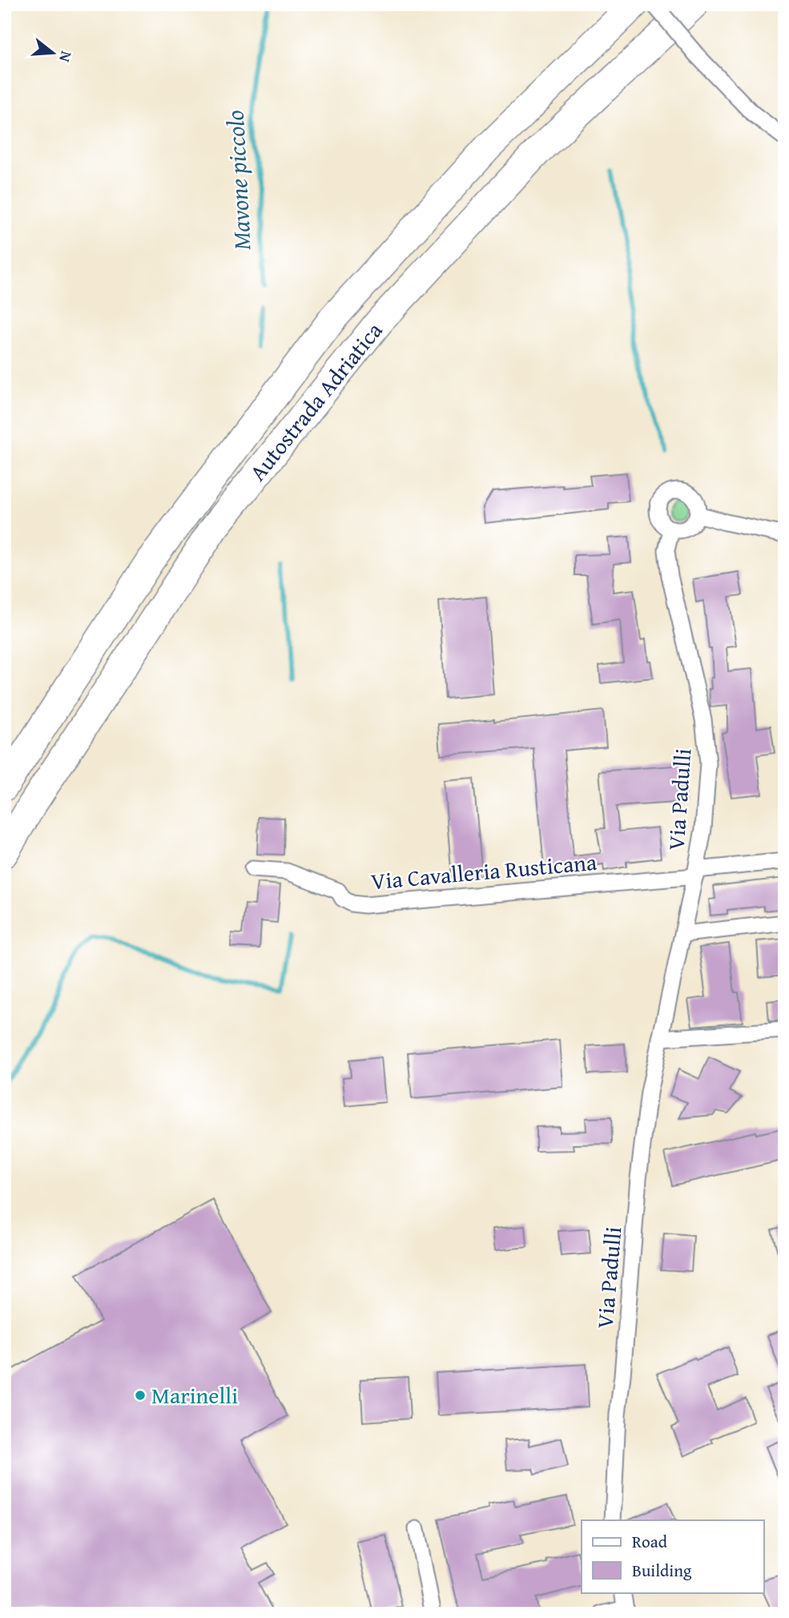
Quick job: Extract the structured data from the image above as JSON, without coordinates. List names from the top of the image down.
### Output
{
  "streets": {
    "highway": ["Autostrada Adriatica"],
    "street": ["Via Padulli", "Via Cavalleria Rusticana"]
  },
  "crossings": [
    ["Via Padulli", "Via Cavalleria Rusticana"]
  ],
  "water": ["Mavone piccolo"],
  "places": ["Marinelli"],
  "legend": ["Road", "Building"],
  "north": "right"
}
